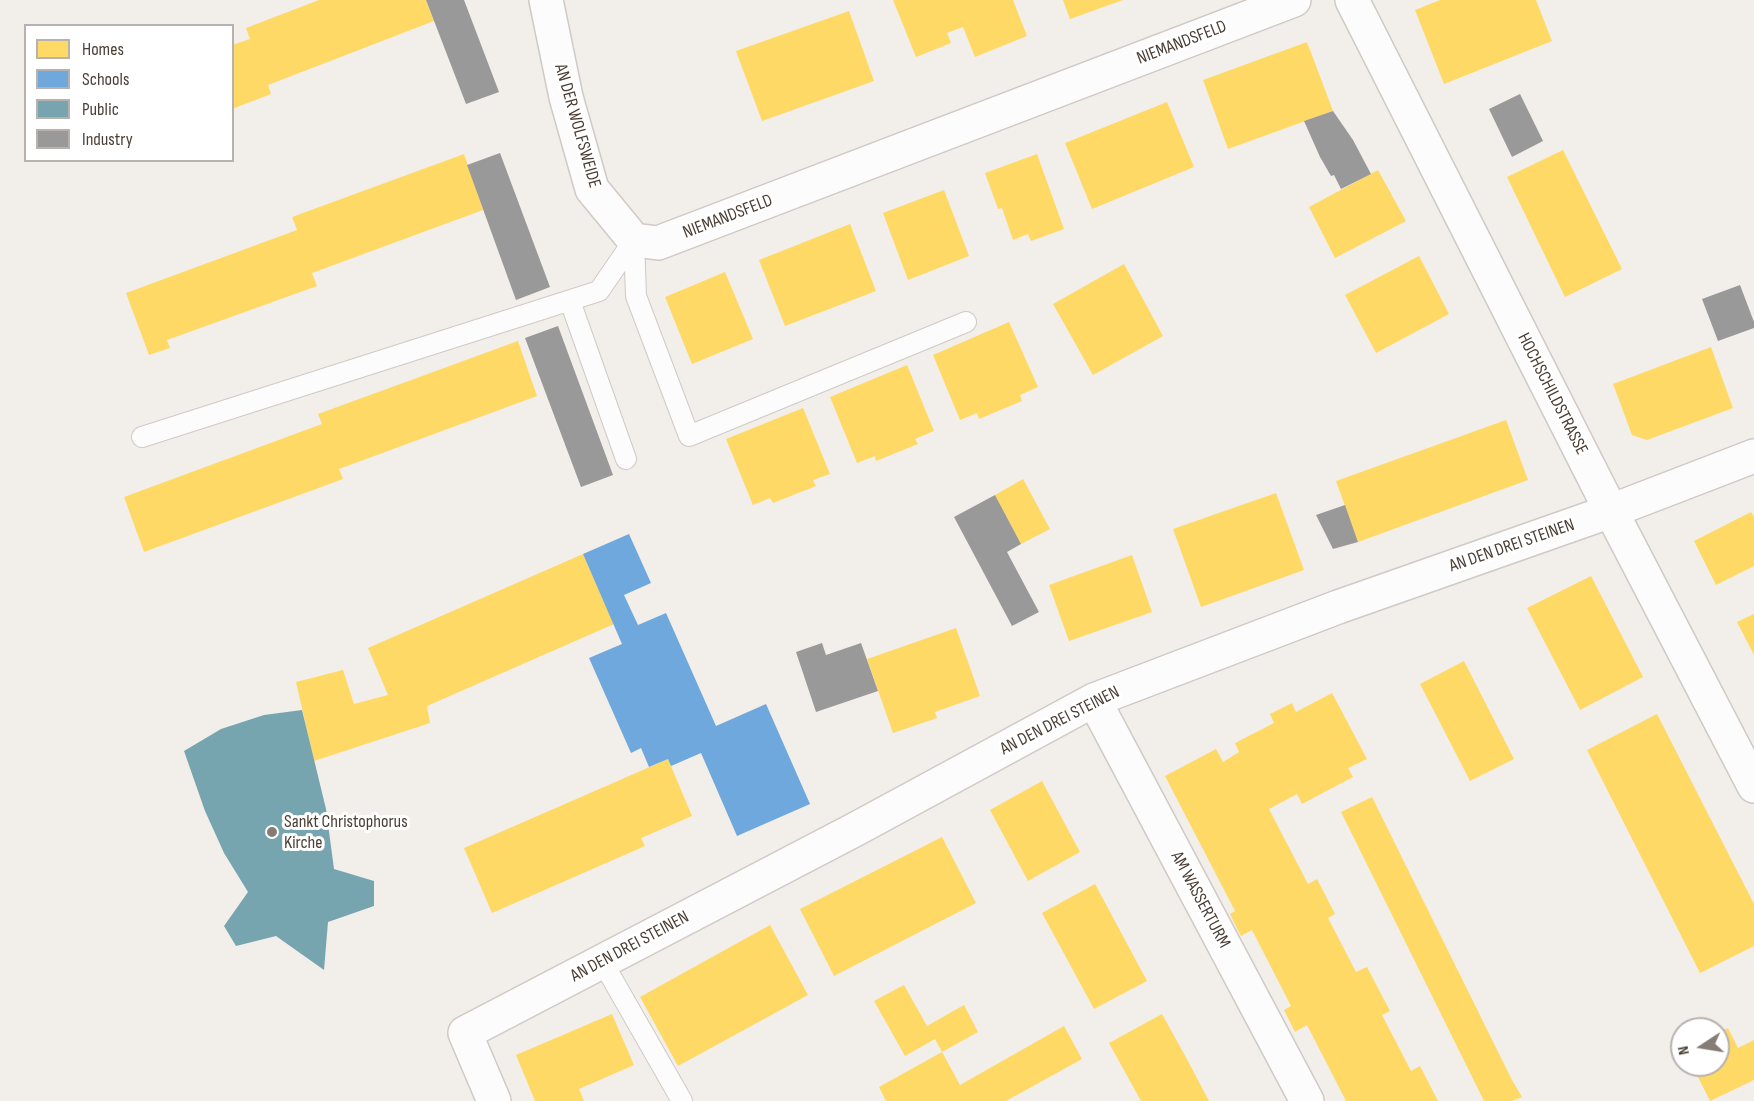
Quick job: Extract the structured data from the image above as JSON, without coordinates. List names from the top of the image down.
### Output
{
  "streets": {
    "street": [
      "NIEMANDSFELD",
      "AN DER WOLFSWEIDE",
      "HOCHSCHILDSTRASSE",
      "AN DEN DREI STEINEN",
      "AM WASSERTURM"
    ]
  },
  "crossings": [
    ["NIEMANDSFELD", "AN DER WOLFSWEIDE"],
    ["HOCHSCHILDSTRASSE", "AN DEN DREI STEINEN"],
    ["AN DEN DREI STEINEN", "AM WASSERTURM"]
  ],
  "places": ["Sankt Christophorus Kirche"],
  "legend": [
    "Homes",
    "Schools",
    "Public",
    "Industry"
  ],
  "north": "left"
}
